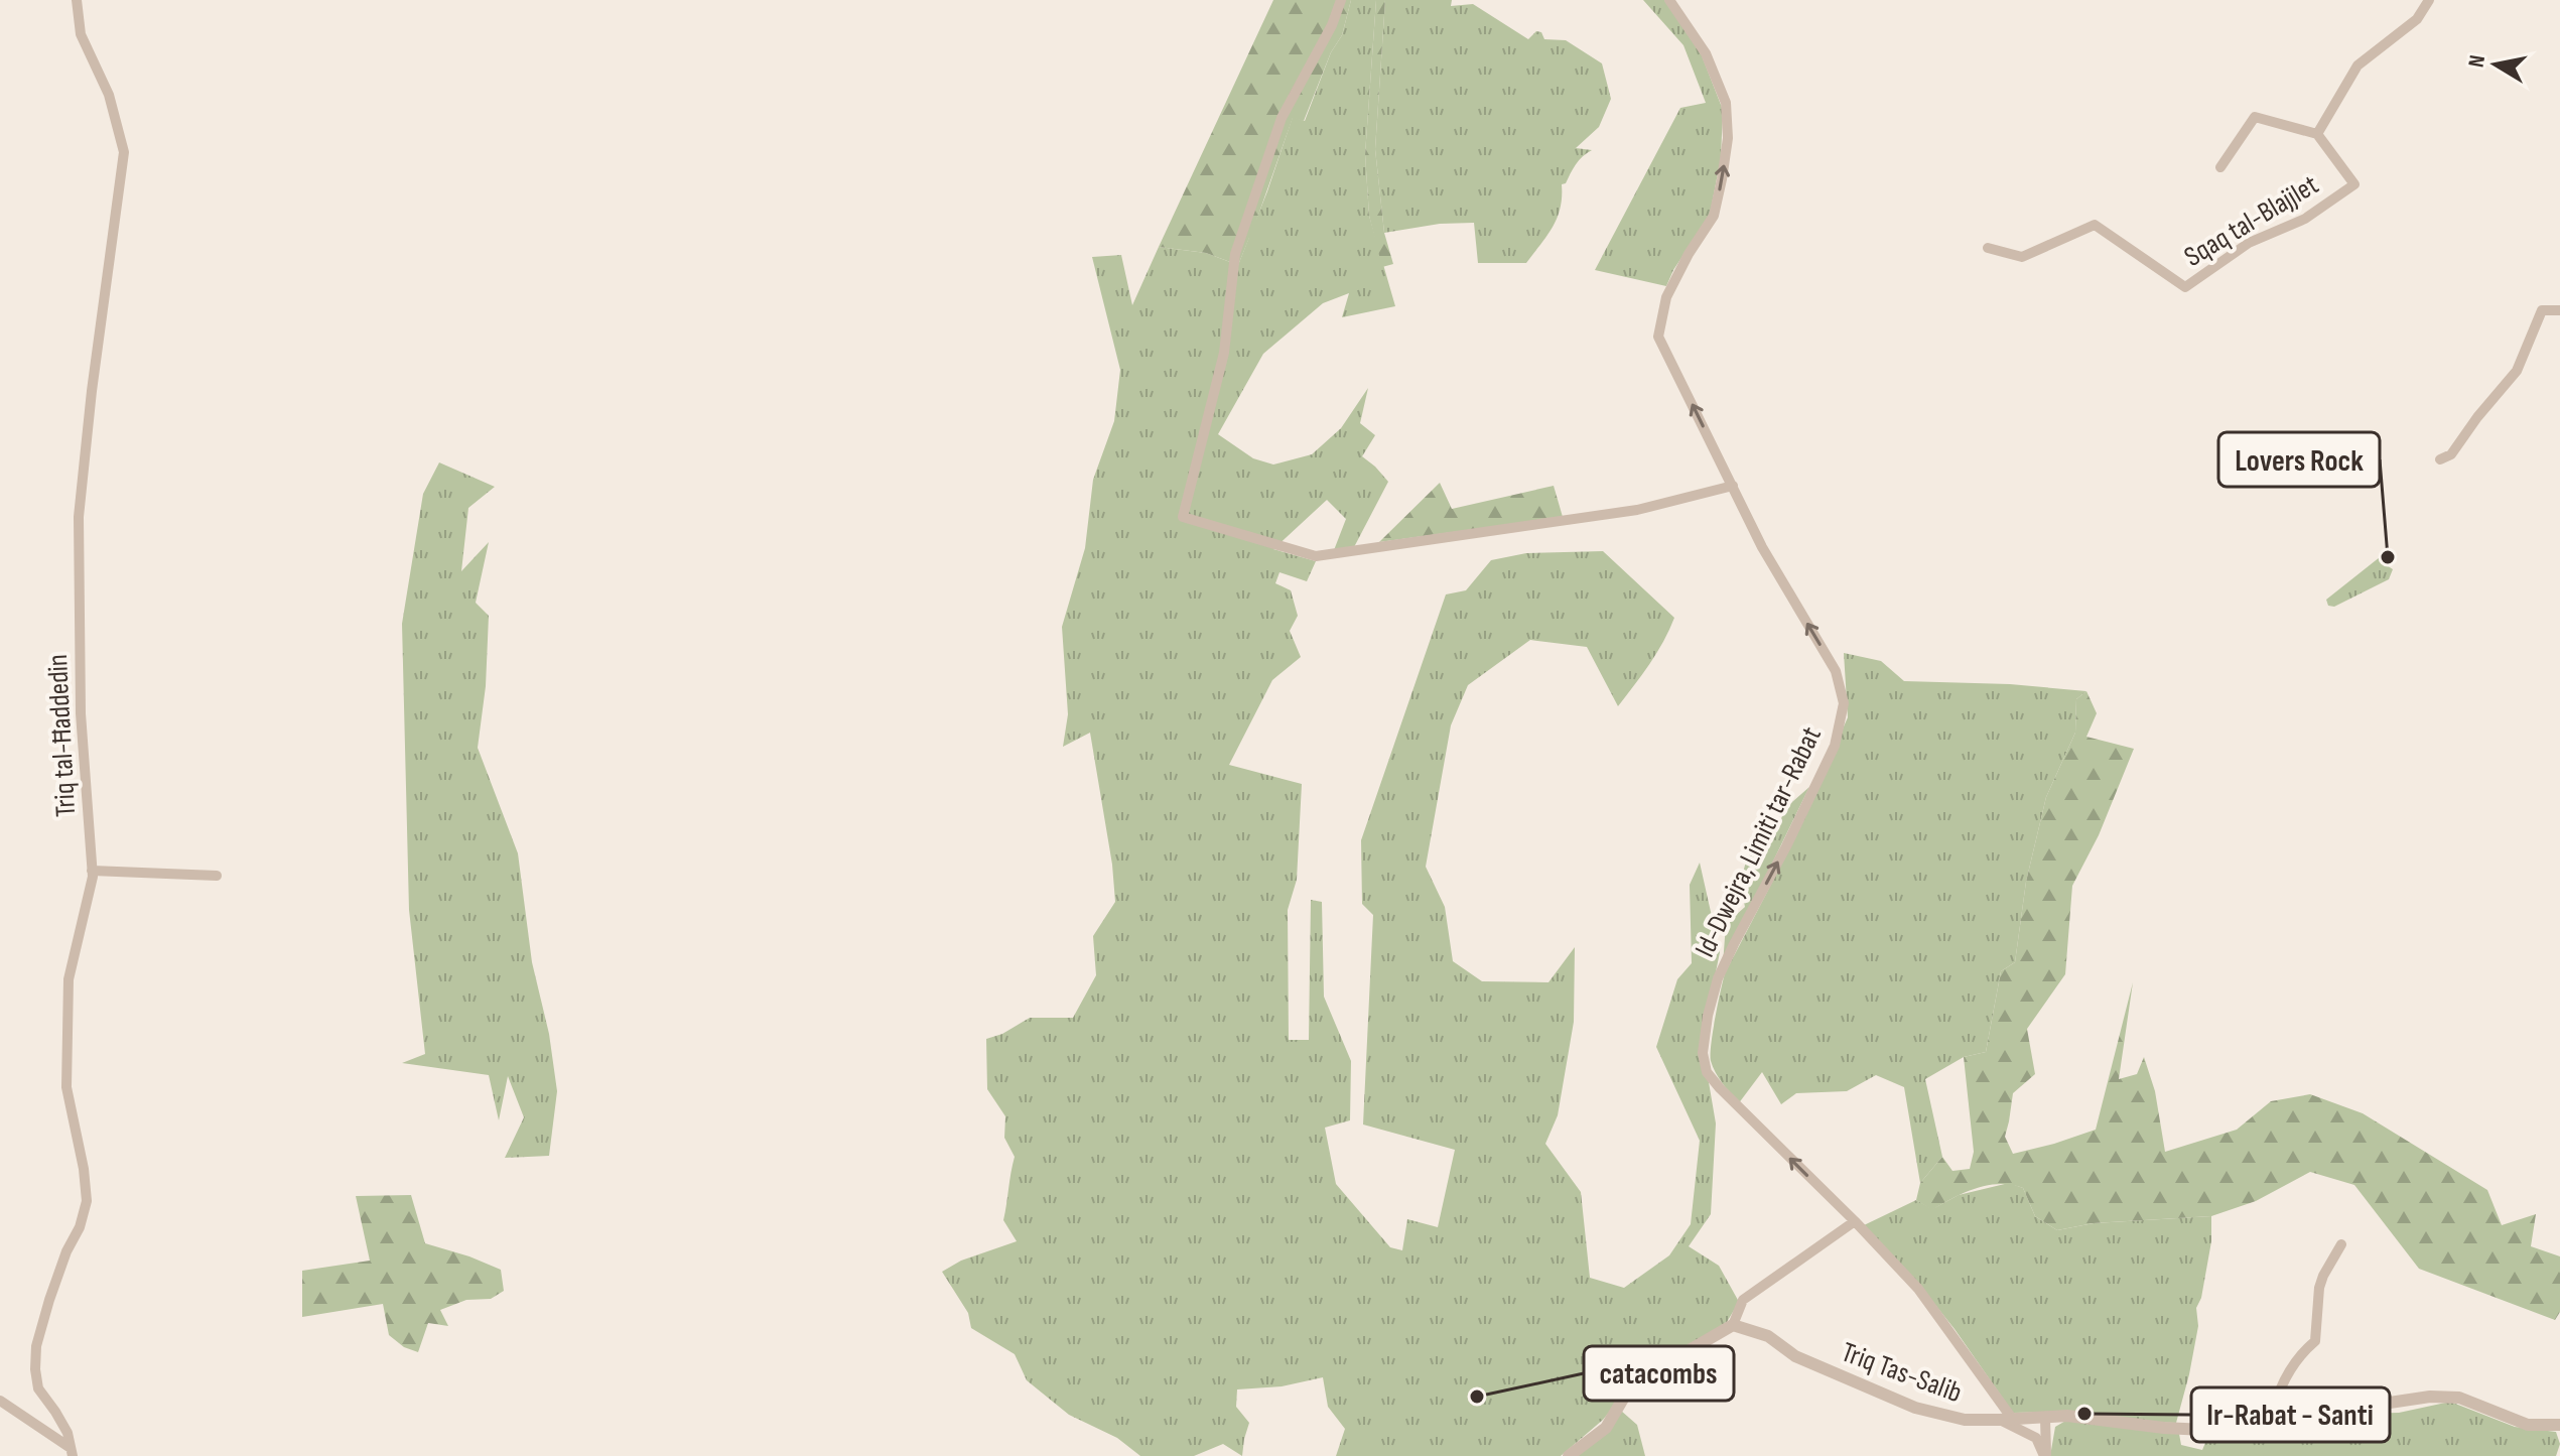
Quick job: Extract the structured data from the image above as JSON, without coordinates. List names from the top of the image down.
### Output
{
  "streets": {
    "street": [
      "Sqaq tal-BlajjIet",
      "Triq tal-Ħaddedin",
      "Id-Dwejra, Limiti tar-Rabat",
      "Triq Tas-Salib"
    ]
  },
  "crossings": [
    ["Id-Dwejra, Limiti tar-Rabat", "Triq Tas-Salib"]
  ],
  "one_way": ["Id-Dwejra, Limiti tar-Rabat"],
  "places": ["Lovers Rock", "catacombs", "Ir-Rabat - Santi"],
  "north": "left"
}
